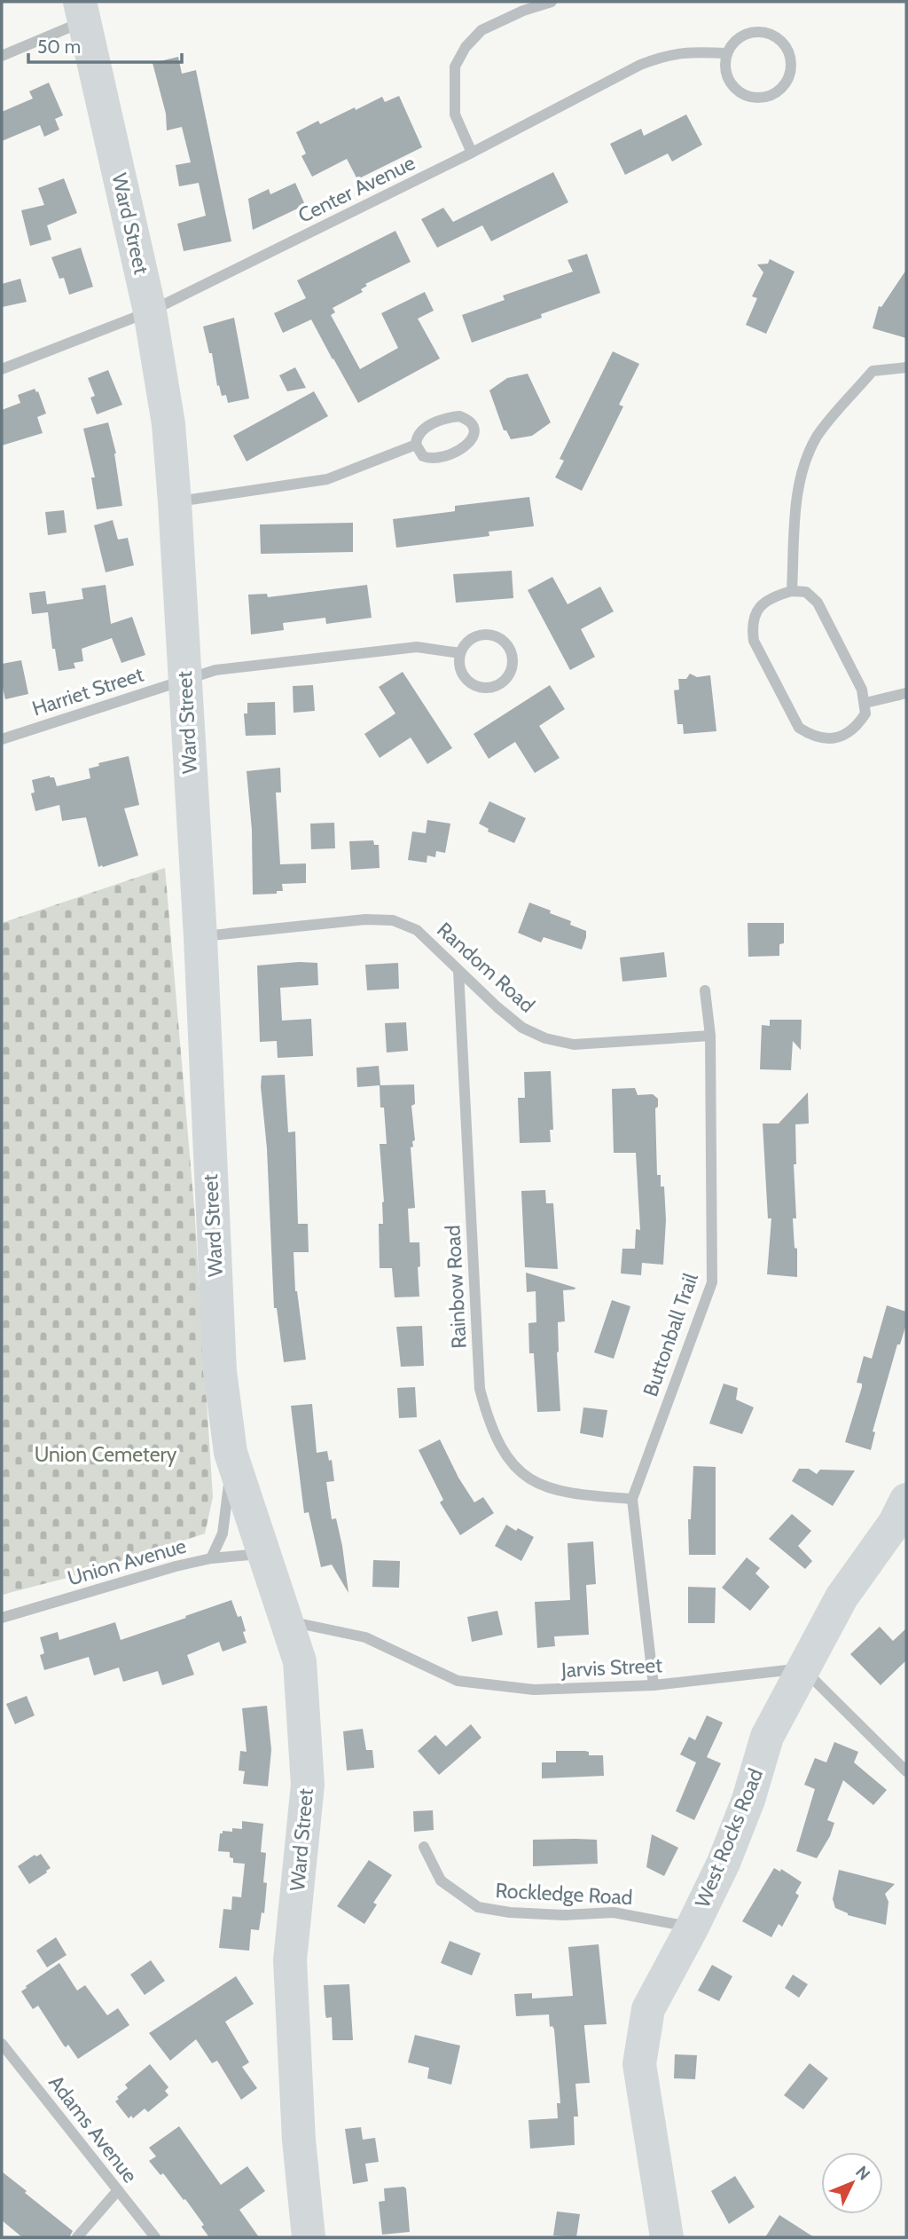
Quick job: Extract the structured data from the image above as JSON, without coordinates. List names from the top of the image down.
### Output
{
  "streets": {
    "main road": ["Ward Street", "West Rocks Road"],
    "street": [
      "Center Avenue",
      "Harriet Street",
      "Random Road",
      "Rainbow Road",
      "Buttonball Trail",
      "Union Avenue",
      "Jarvis Street",
      "Rockledge Road",
      "Adams Avenue"
    ]
  },
  "crossings": [
    ["Center Avenue", "Ward Street"],
    ["Ward Street", "Harriet Street"],
    ["Ward Street", "Random Road"],
    ["Ward Street", "Union Avenue"],
    ["Ward Street", "Jarvis Street"],
    ["Random Road", "Rainbow Road"],
    ["Random Road", "Buttonball Trail"],
    ["Rainbow Road", "Buttonball Trail"],
    ["Buttonball Trail", "Jarvis Street"],
    ["Jarvis Street", "West Rocks Road"],
    ["West Rocks Road", "Rockledge Road"]
  ],
  "parks": ["Union Cemetery"],
  "scale_bar": "50 m",
  "north": "top right"
}
